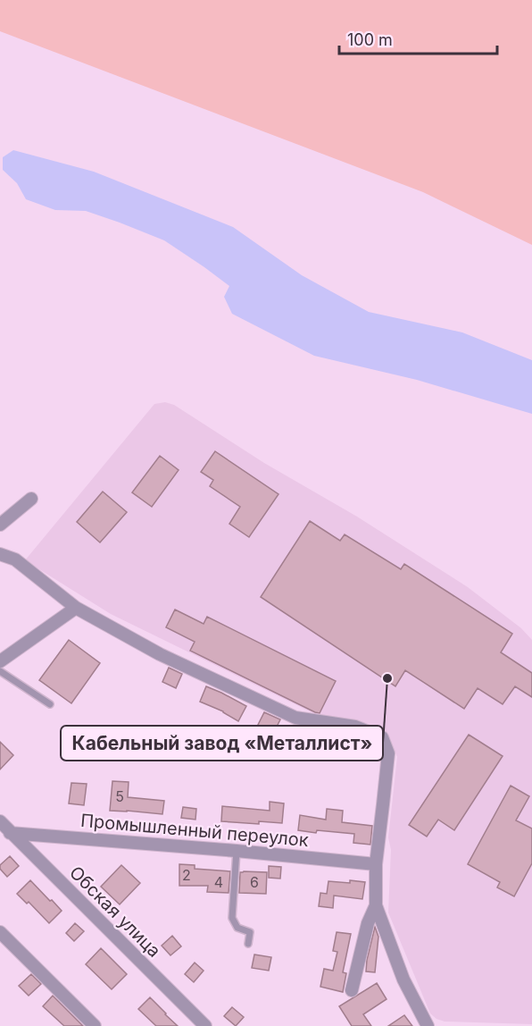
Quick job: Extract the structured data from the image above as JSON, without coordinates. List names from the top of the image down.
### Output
{
  "streets": {
    "street": ["Промышленный переулок", "Обская улица"]
  },
  "crossings": [
    ["Промышленный переулок", "Обская улица"]
  ],
  "places": ["Кабельный завод «Металлист»"],
  "house_numbers": [
    "5",
    "2",
    "4",
    "6"
  ],
  "scale_bar": "100 m"
}
